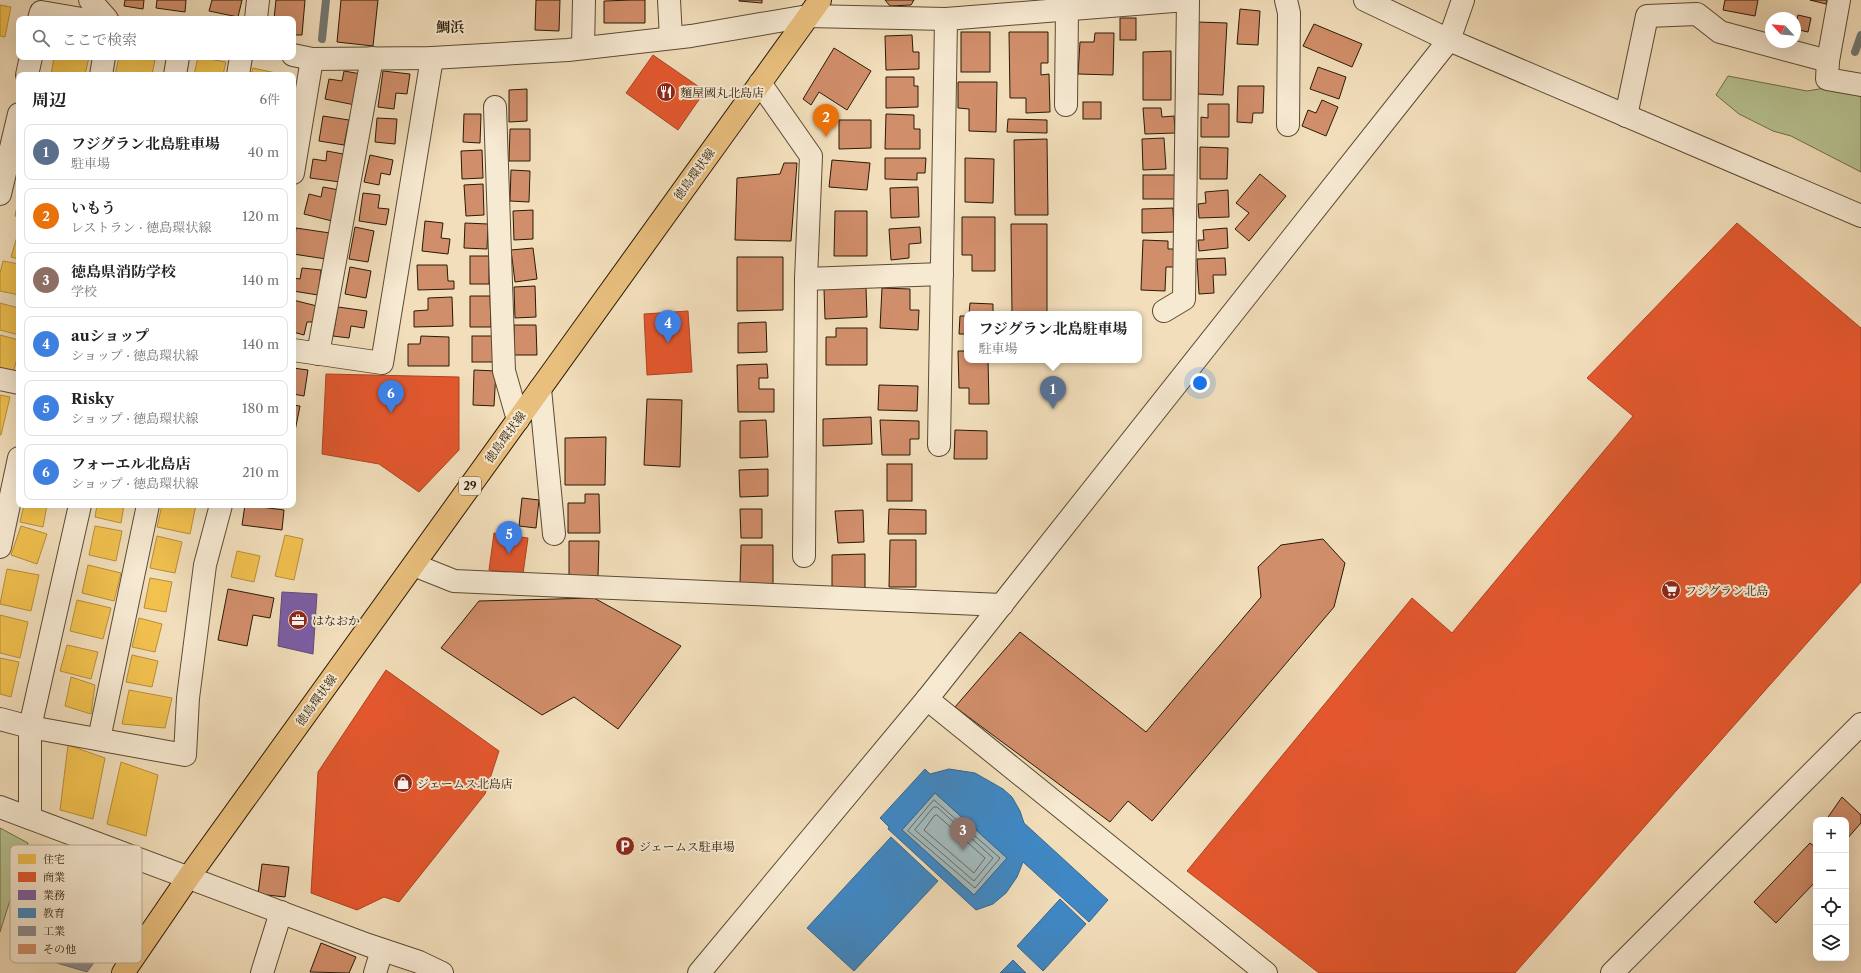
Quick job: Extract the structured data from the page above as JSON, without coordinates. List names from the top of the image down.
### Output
{
  "streets": {
    "main road": ["徳島環状線", "29"]
  },
  "districts": ["鯛浜"],
  "places": {
    "restaurant": ["麵屋國丸北島店"],
    "supermarket": ["フジグラン北島"],
    "office": ["はなおか"],
    "shop": ["ジェームス北島店"],
    "parking": ["ジェームス駐車場"]
  },
  "legend": [
    "住宅",
    "商業",
    "業務",
    "教育",
    "工業",
    "その他"
  ],
  "north": "top left",
  "page": {
    "search": "ここで検索",
    "heading": ["周辺", "6件"],
    "pins": [
      "2",
      "4",
      "1",
      "6",
      "5",
      "3"
    ],
    "list": [
      {
        "mark": "1",
        "name": "フジグラン北島駐車場",
        "note": "駐車場",
        "value": "40 m"
      },
      {
        "mark": "2",
        "name": "いもう",
        "note": "レストラン · 徳島環状線",
        "value": "120 m"
      },
      {
        "mark": "3",
        "name": "徳島県消防学校",
        "note": "学校",
        "value": "140 m"
      },
      {
        "mark": "4",
        "name": "auショップ",
        "note": "ショップ · 徳島環状線",
        "value": "140 m"
      },
      {
        "mark": "5",
        "name": "Risky",
        "note": "ショップ · 徳島環状線",
        "value": "180 m"
      },
      {
        "mark": "6",
        "name": "フォーエル北島店",
        "note": "ショップ · 徳島環状線",
        "value": "210 m"
      }
    ],
    "popup": ["フジグラン北島駐車場", "駐車場"],
    "map_buttons": ["+", "−"]
  }
}
